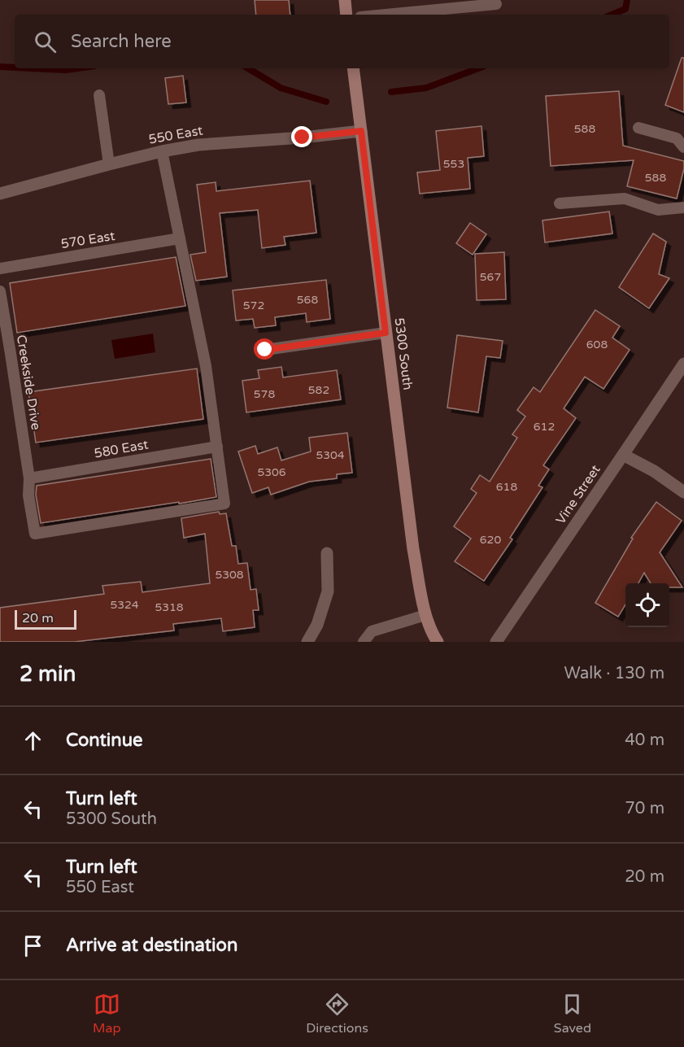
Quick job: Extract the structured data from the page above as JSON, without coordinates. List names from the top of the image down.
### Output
{
  "streets": {
    "main road": ["5300 South"],
    "street": ["550 East", "Vine Street"],
    "lane": ["570 East", "Creekside Drive", "580 East"]
  },
  "crossings": [
    ["550 East", "5300 South"],
    ["Creekside Drive", "580 East"]
  ],
  "house_numbers": [
    "588",
    "553",
    "588",
    "567",
    "568",
    "572",
    "608",
    "582",
    "578",
    "612",
    "5304",
    "5306",
    "618",
    "620",
    "5308",
    "5324",
    "5318"
  ],
  "scale_bar": "20 m",
  "page": {
    "search": "Search here",
    "scale": "20 m",
    "heading": ["2 min", "Walk · 130 m"],
    "list": [
      ["Continue", "40 m"],
      ["Turn left", "5300 South", "70 m"],
      ["Turn left", "550 East", "20 m"],
      "Arrive at destination"
    ],
    "nav": ["Map", "Directions", "Saved"]
  }
}
